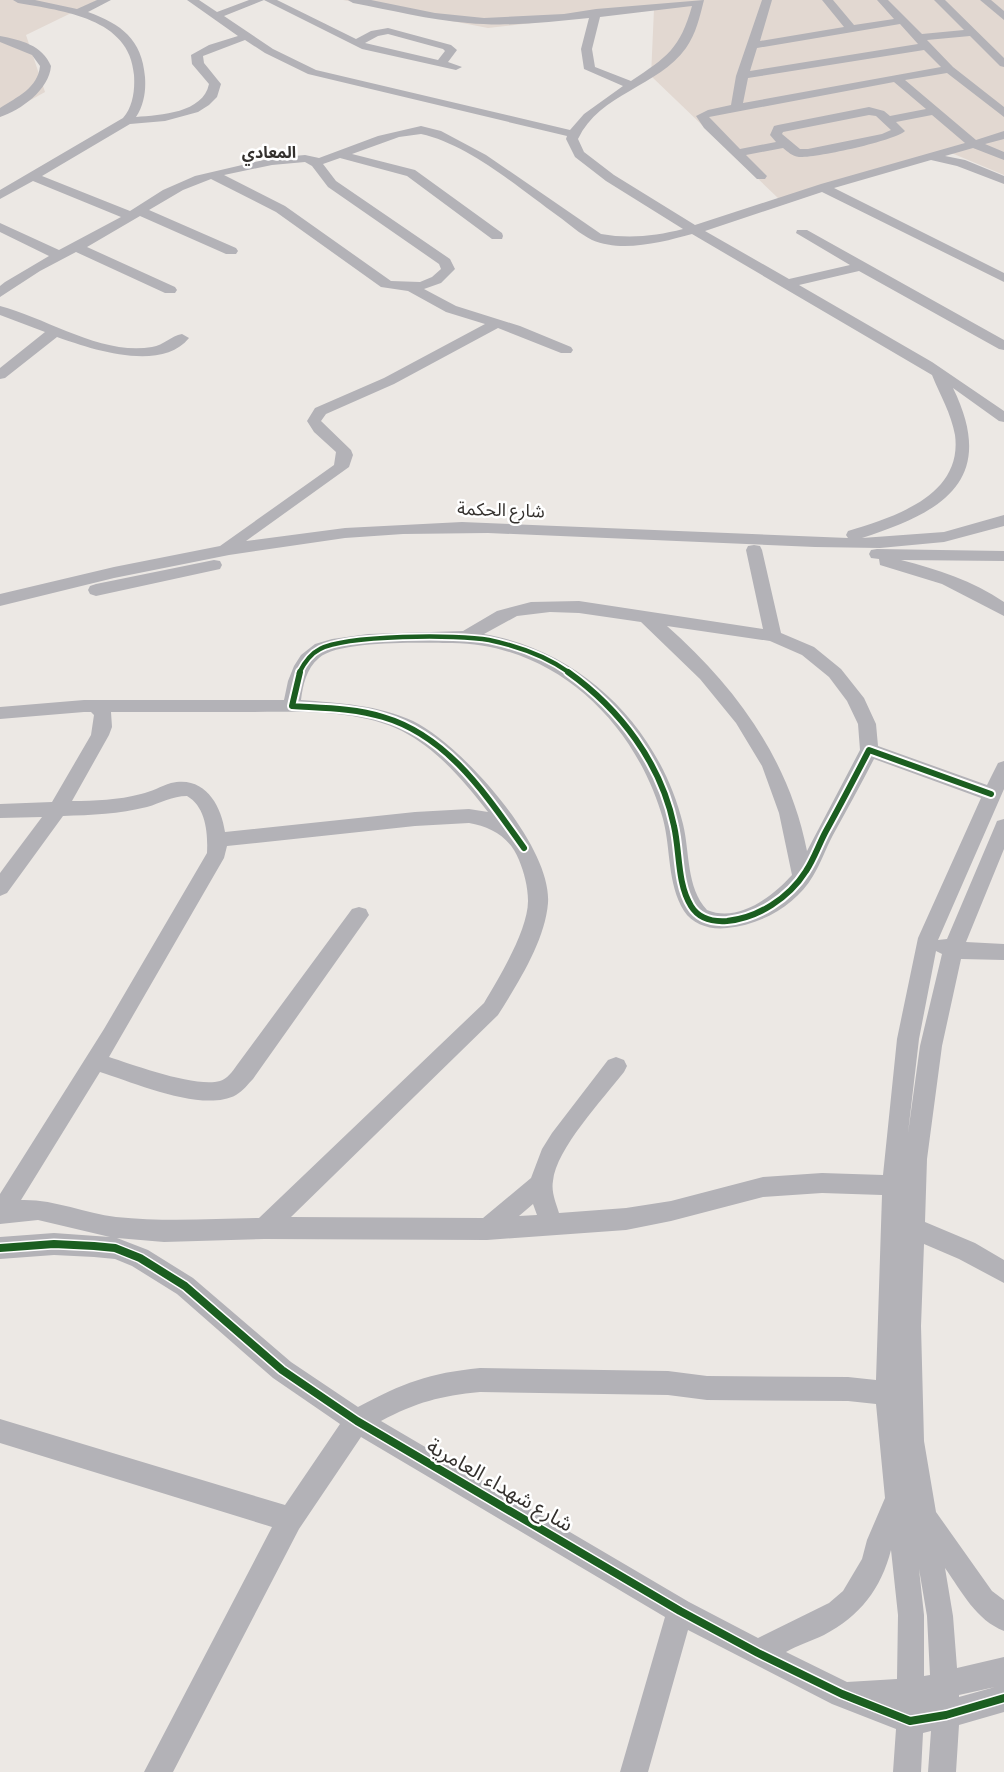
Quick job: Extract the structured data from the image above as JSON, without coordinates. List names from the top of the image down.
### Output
{
  "streets": {
    "street": ["شارع الحكمة", "شارع شهداء العامرية"]
  },
  "districts": ["المعادي"]
}
